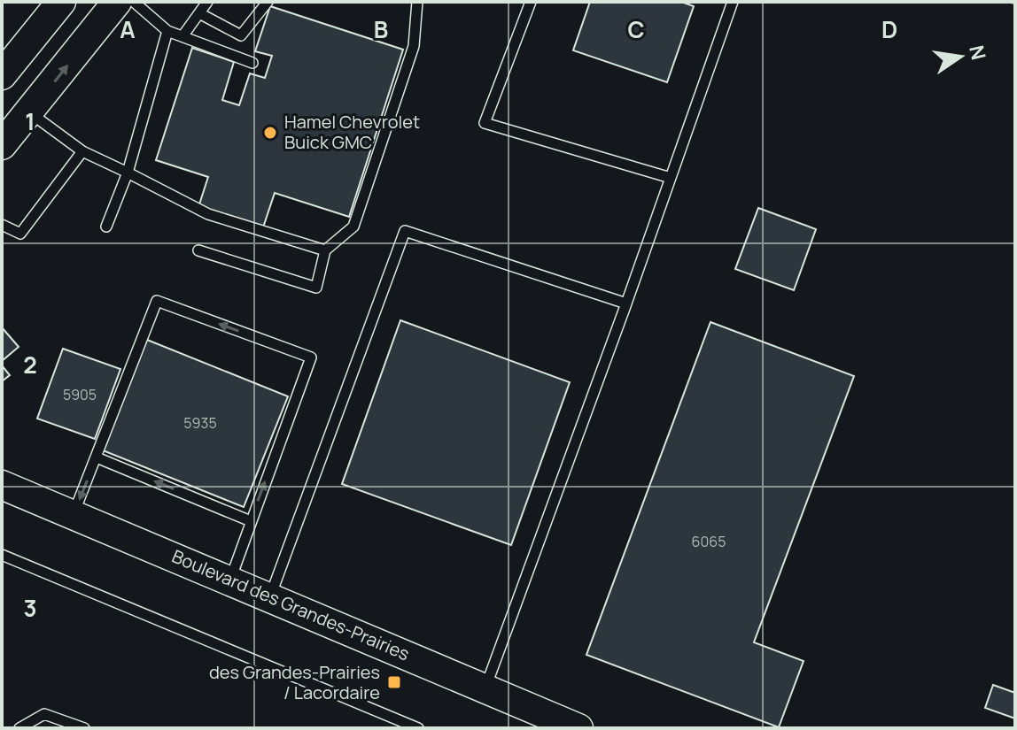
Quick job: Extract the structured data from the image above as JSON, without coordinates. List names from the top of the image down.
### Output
{
  "streets": {
    "main road": ["Boulevard des Grandes-Prairies"]
  },
  "places": {
    "other": ["Hamel Chevrolet Buick GMC"],
    "transit": ["des Grandes-Prairies / Lacordaire"]
  },
  "house_numbers": ["5905", "5935", "6065"],
  "north": "right",
  "grid": {
    "columns": [
      "A",
      "B",
      "C",
      "D"
    ],
    "rows": ["1", "2", "3"]
  }
}
